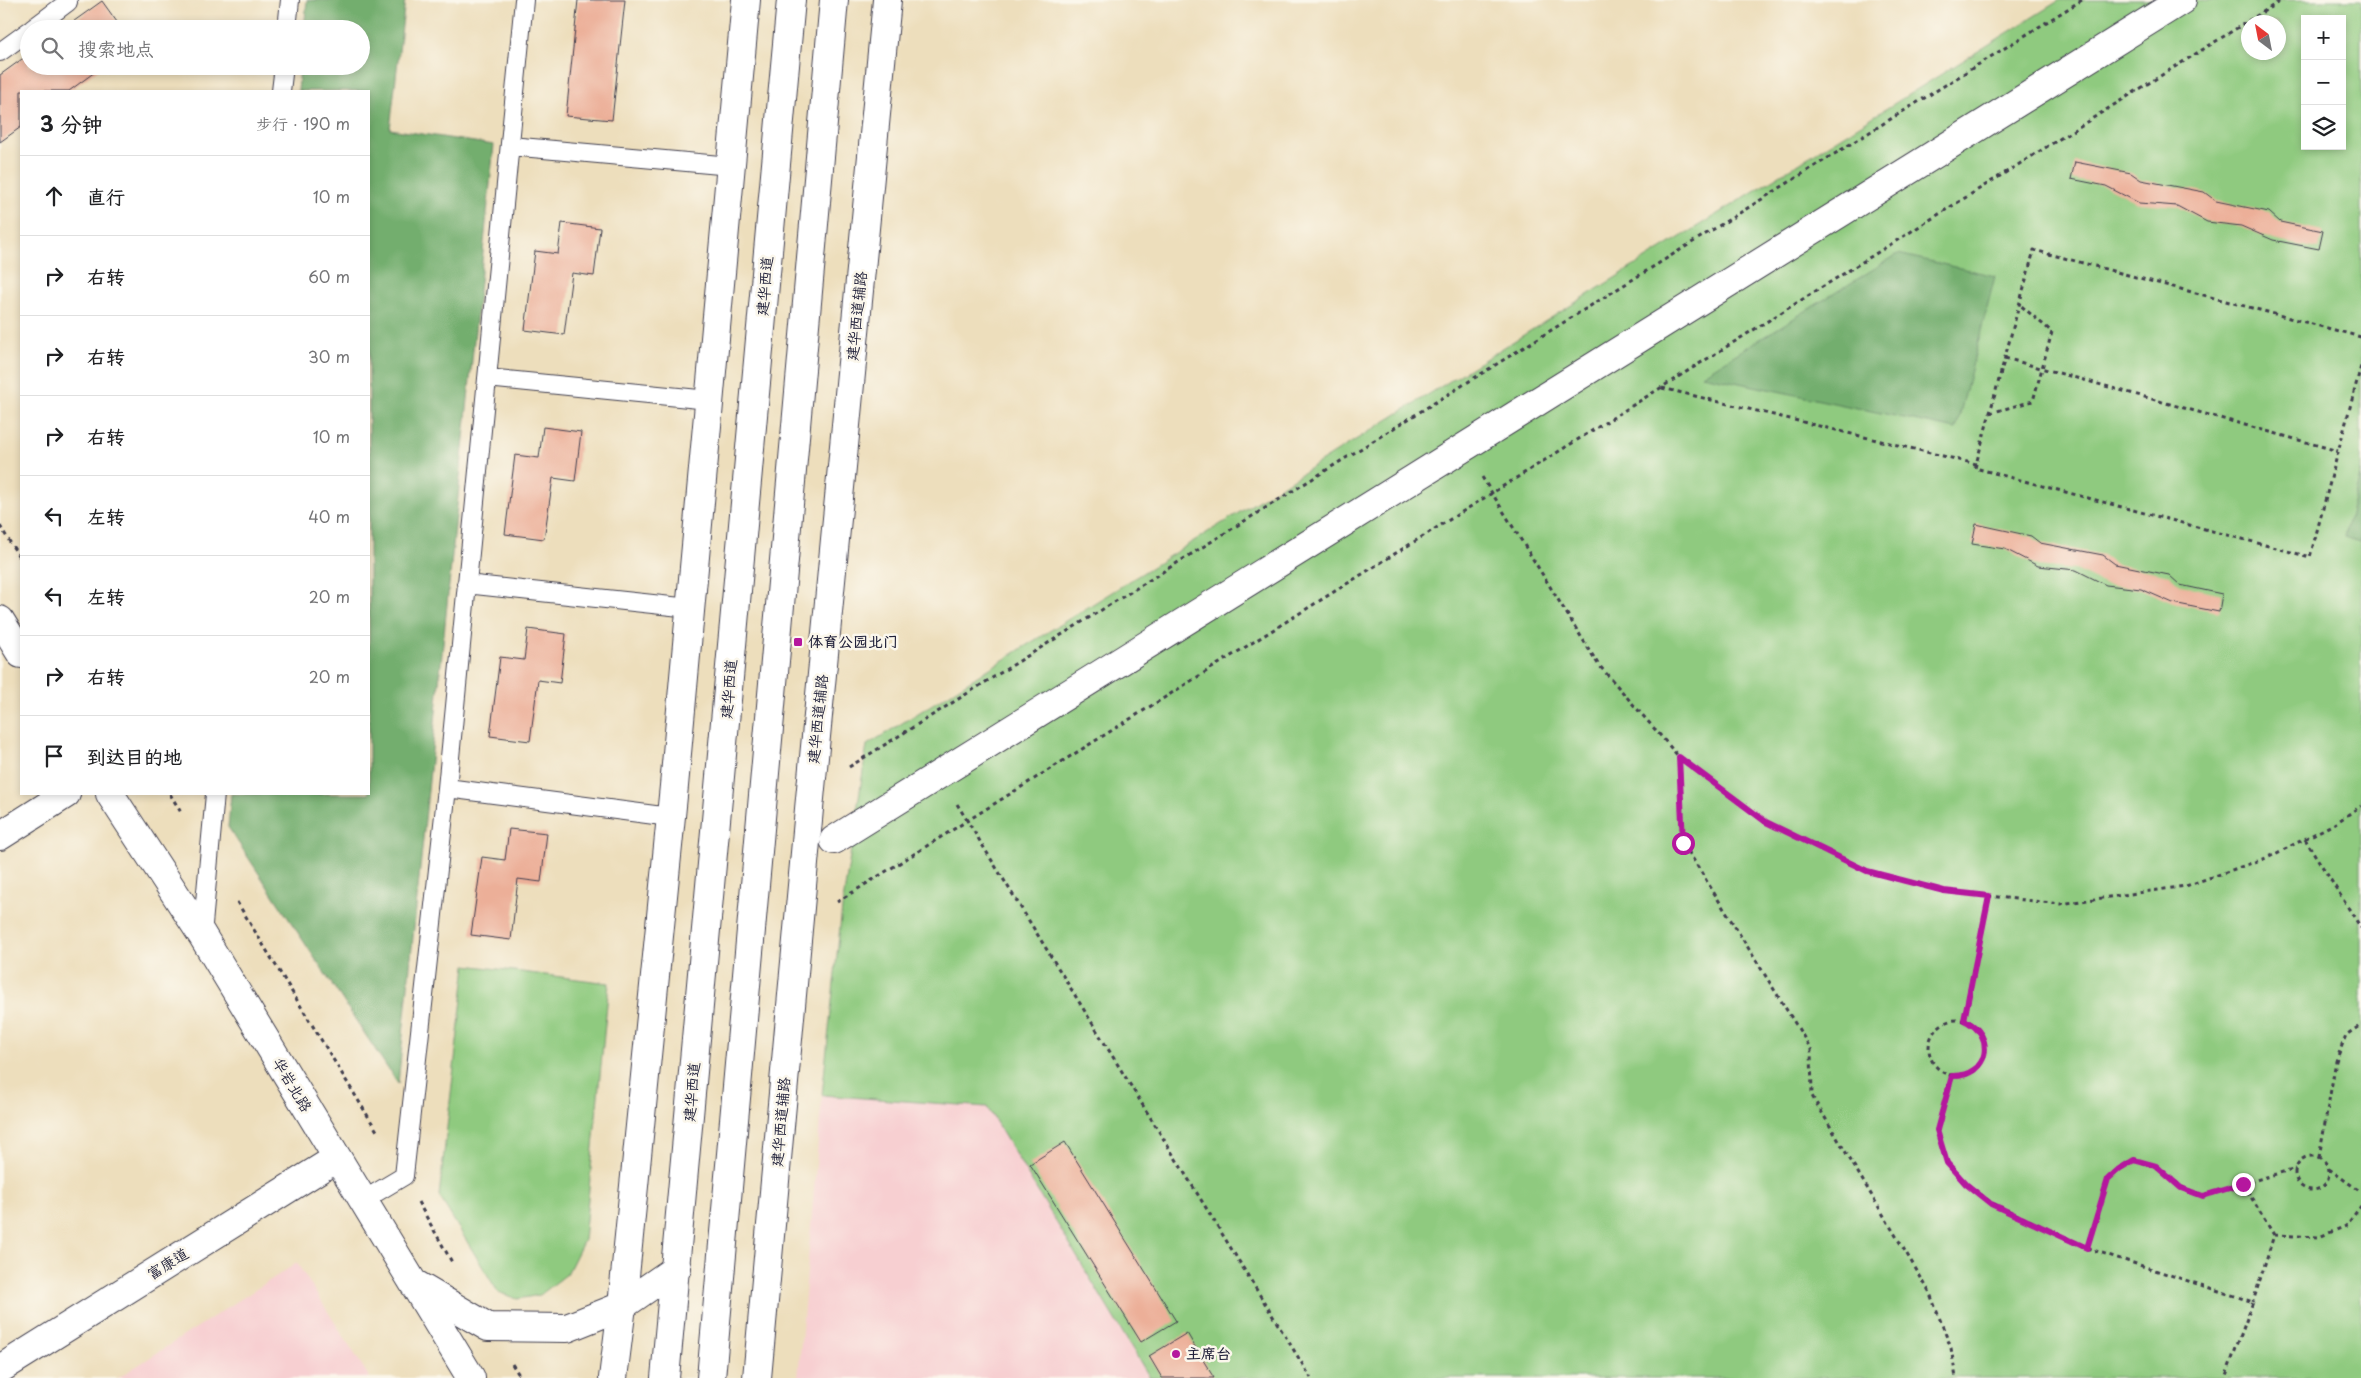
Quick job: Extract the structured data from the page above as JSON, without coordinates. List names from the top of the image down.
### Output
{
  "streets": {
    "street": [
      "建华西道",
      "建华西道辅路",
      "华岩北路",
      "富康道"
    ]
  },
  "crossings": [
    ["华岩北路", "富康道"]
  ],
  "places": {
    "transit": ["体育公园北门"],
    "other": ["主席台"]
  },
  "north": "top left",
  "page": {
    "map_buttons": ["+", "−"],
    "search": "搜索地点",
    "heading": ["3 分钟", "步行 · 190 m"],
    "list": [
      ["直行", "10 m"],
      ["右转", "60 m"],
      ["右转", "30 m"],
      ["右转", "10 m"],
      ["左转", "40 m"],
      ["左转", "20 m"],
      ["右转", "20 m"],
      "到达目的地"
    ]
  }
}
